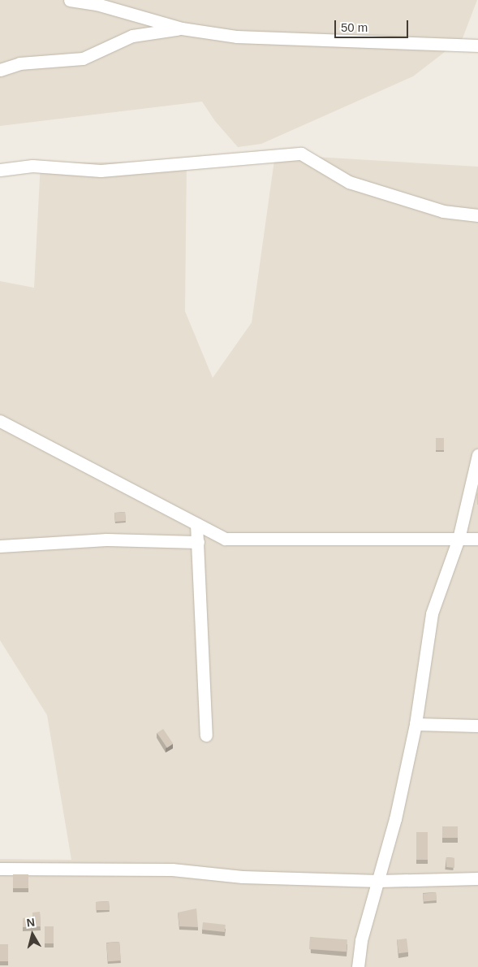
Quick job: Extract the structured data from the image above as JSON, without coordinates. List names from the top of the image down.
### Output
{
  "scale_bar": "50 m",
  "north": "top"
}
